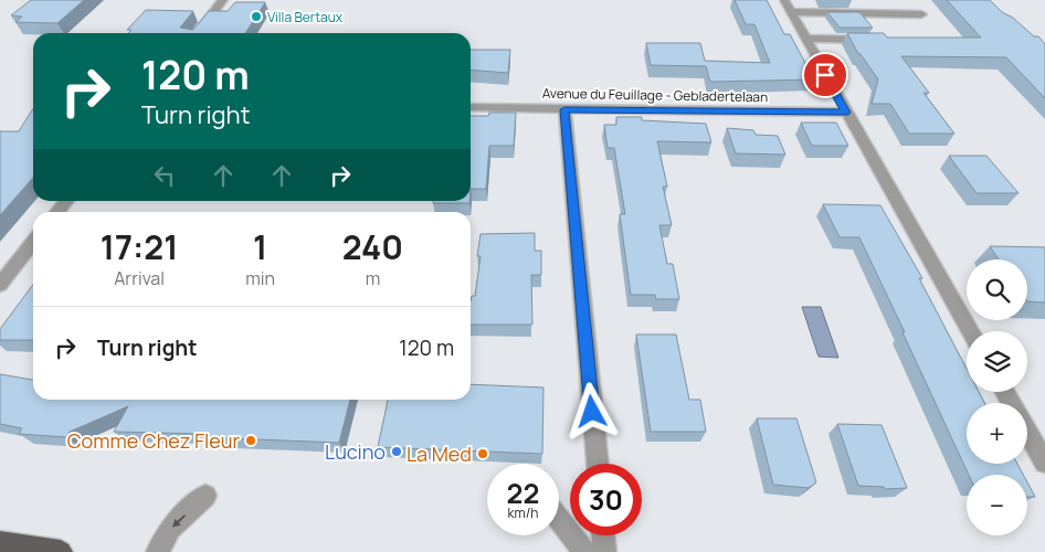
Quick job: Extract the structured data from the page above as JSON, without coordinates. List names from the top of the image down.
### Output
{
  "streets": {
    "street": ["Avenue du Feuillage - Gebladertelaan"]
  },
  "places": [
    "Villa Bertaux",
    "Comme Chez Fleur",
    "Lucino",
    "La Med"
  ],
  "page": {
    "turn": ["120 m", "Turn right"],
    "eta": [
      "17:21",
      "Arrival",
      "1",
      "min",
      "240",
      "m"
    ],
    "map_buttons": ["+", "−"],
    "list": [
      {
        "name": "Turn right",
        "value": "120 m"
      }
    ],
    "speed": "22 km/h",
    "limit": "30"
  }
}
